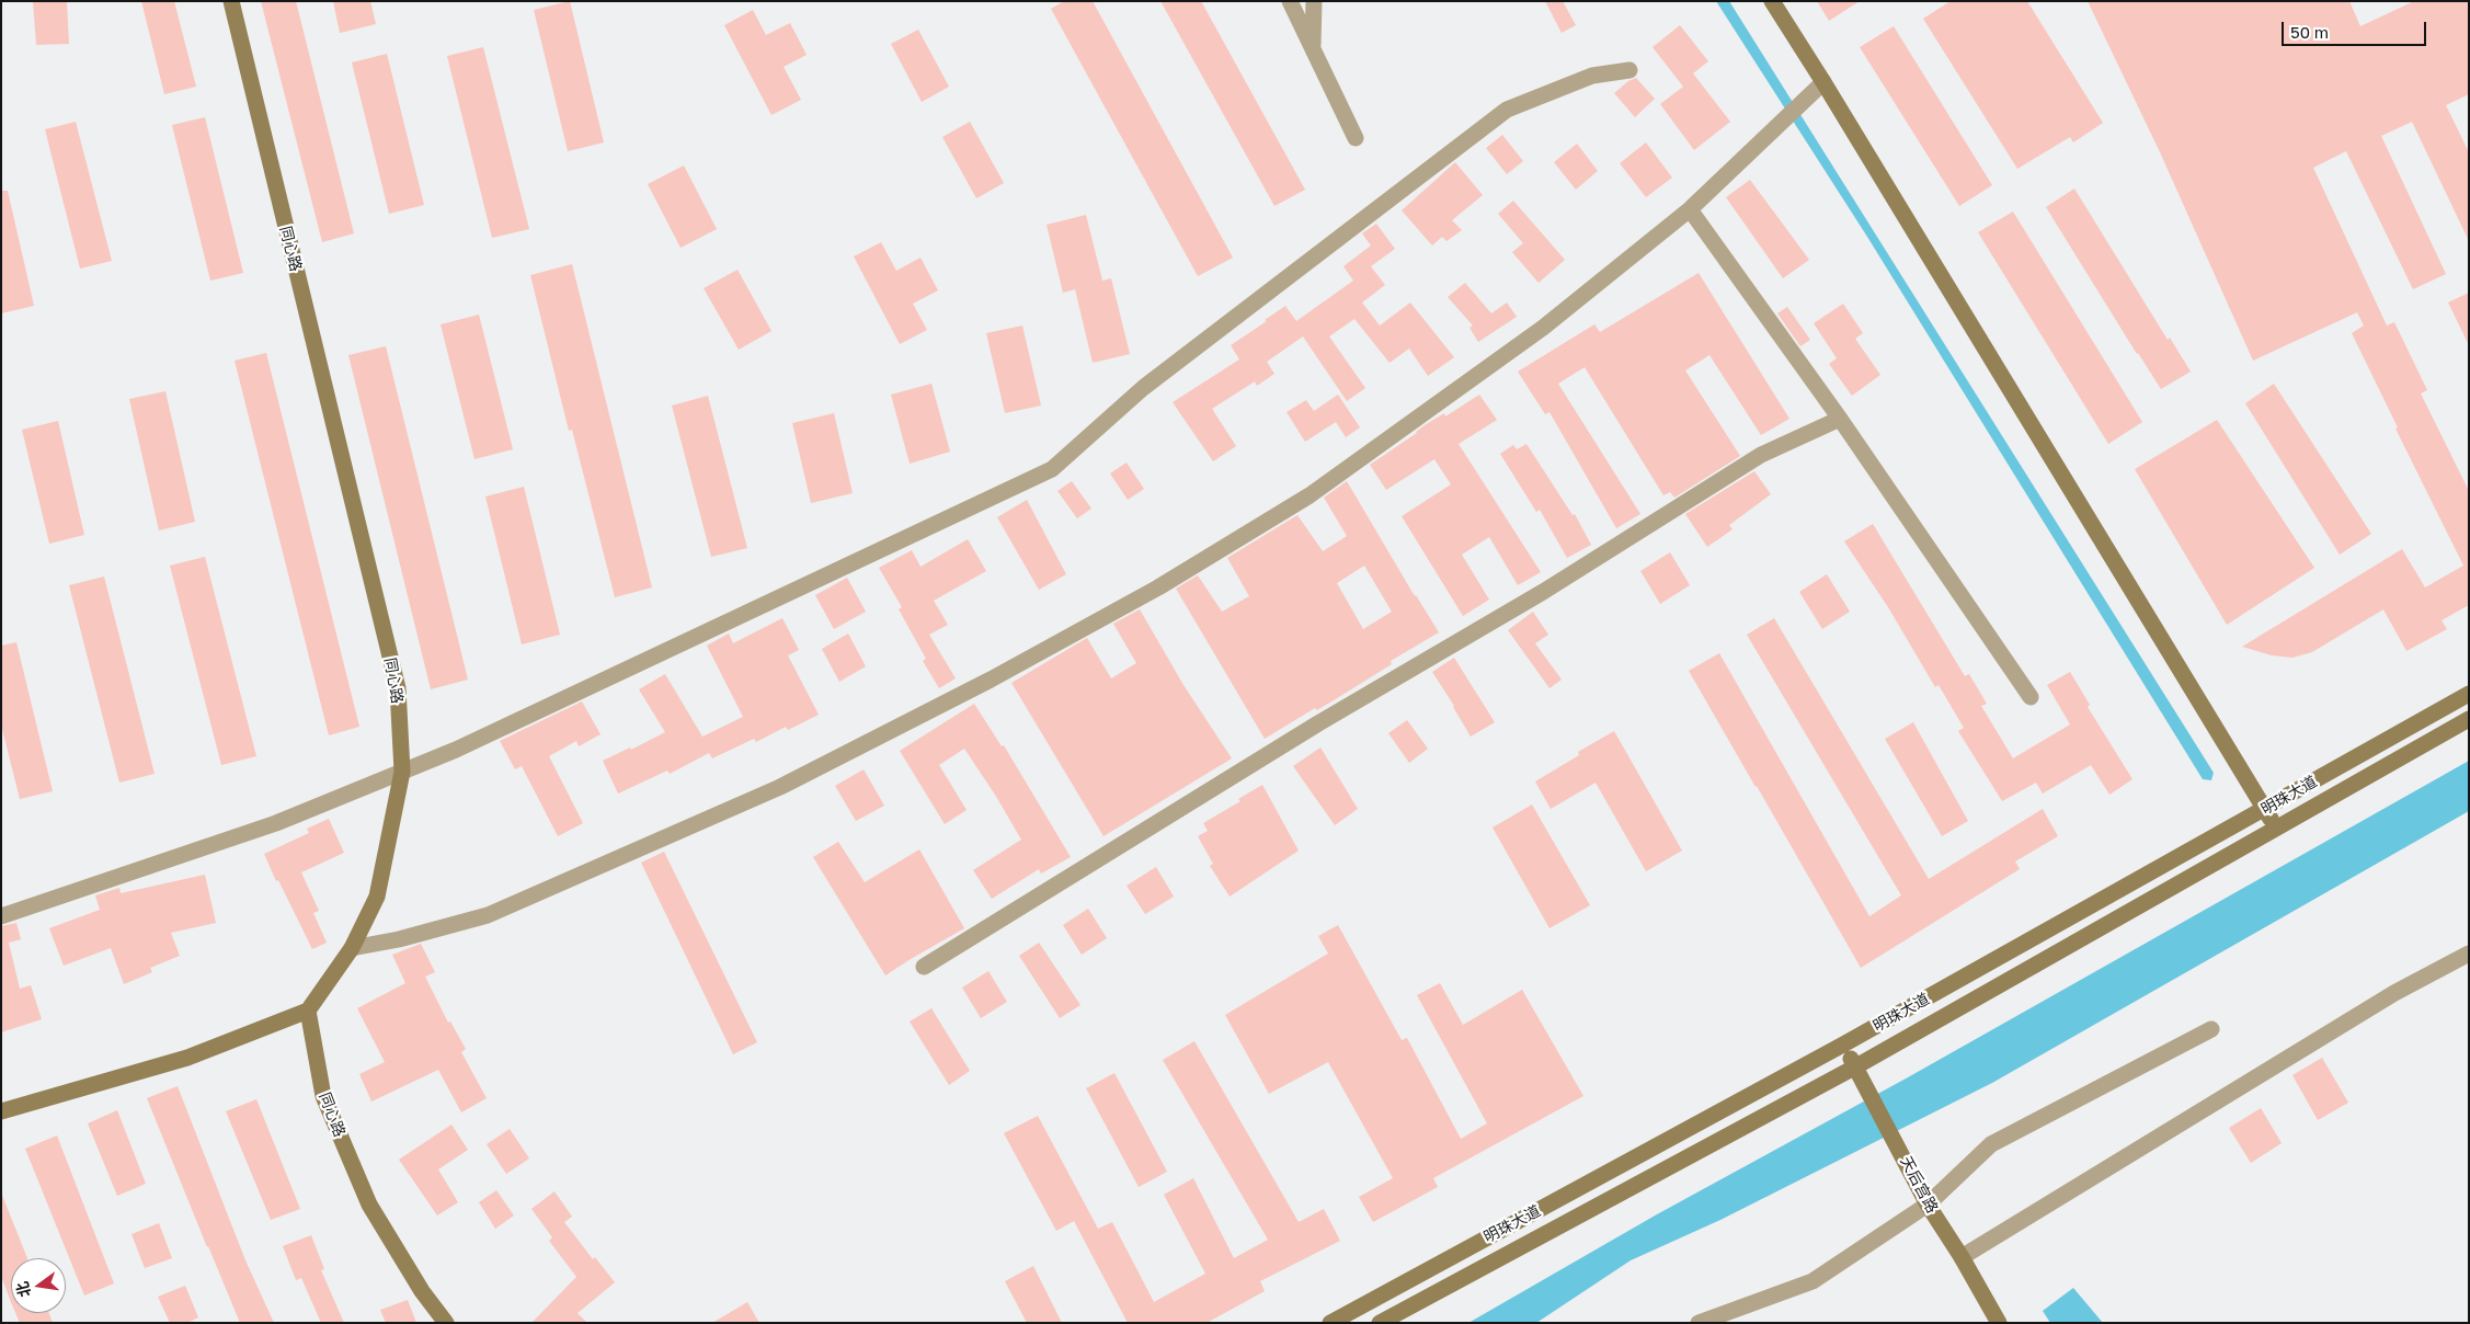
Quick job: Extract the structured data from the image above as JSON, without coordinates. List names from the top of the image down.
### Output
{
  "streets": {
    "street": ["同心路", "明珠大道", "天后宫路"]
  },
  "crossings": [
    ["明珠大道", "天后宫路"]
  ],
  "scale_bar": "50 m",
  "north": "left"
}
